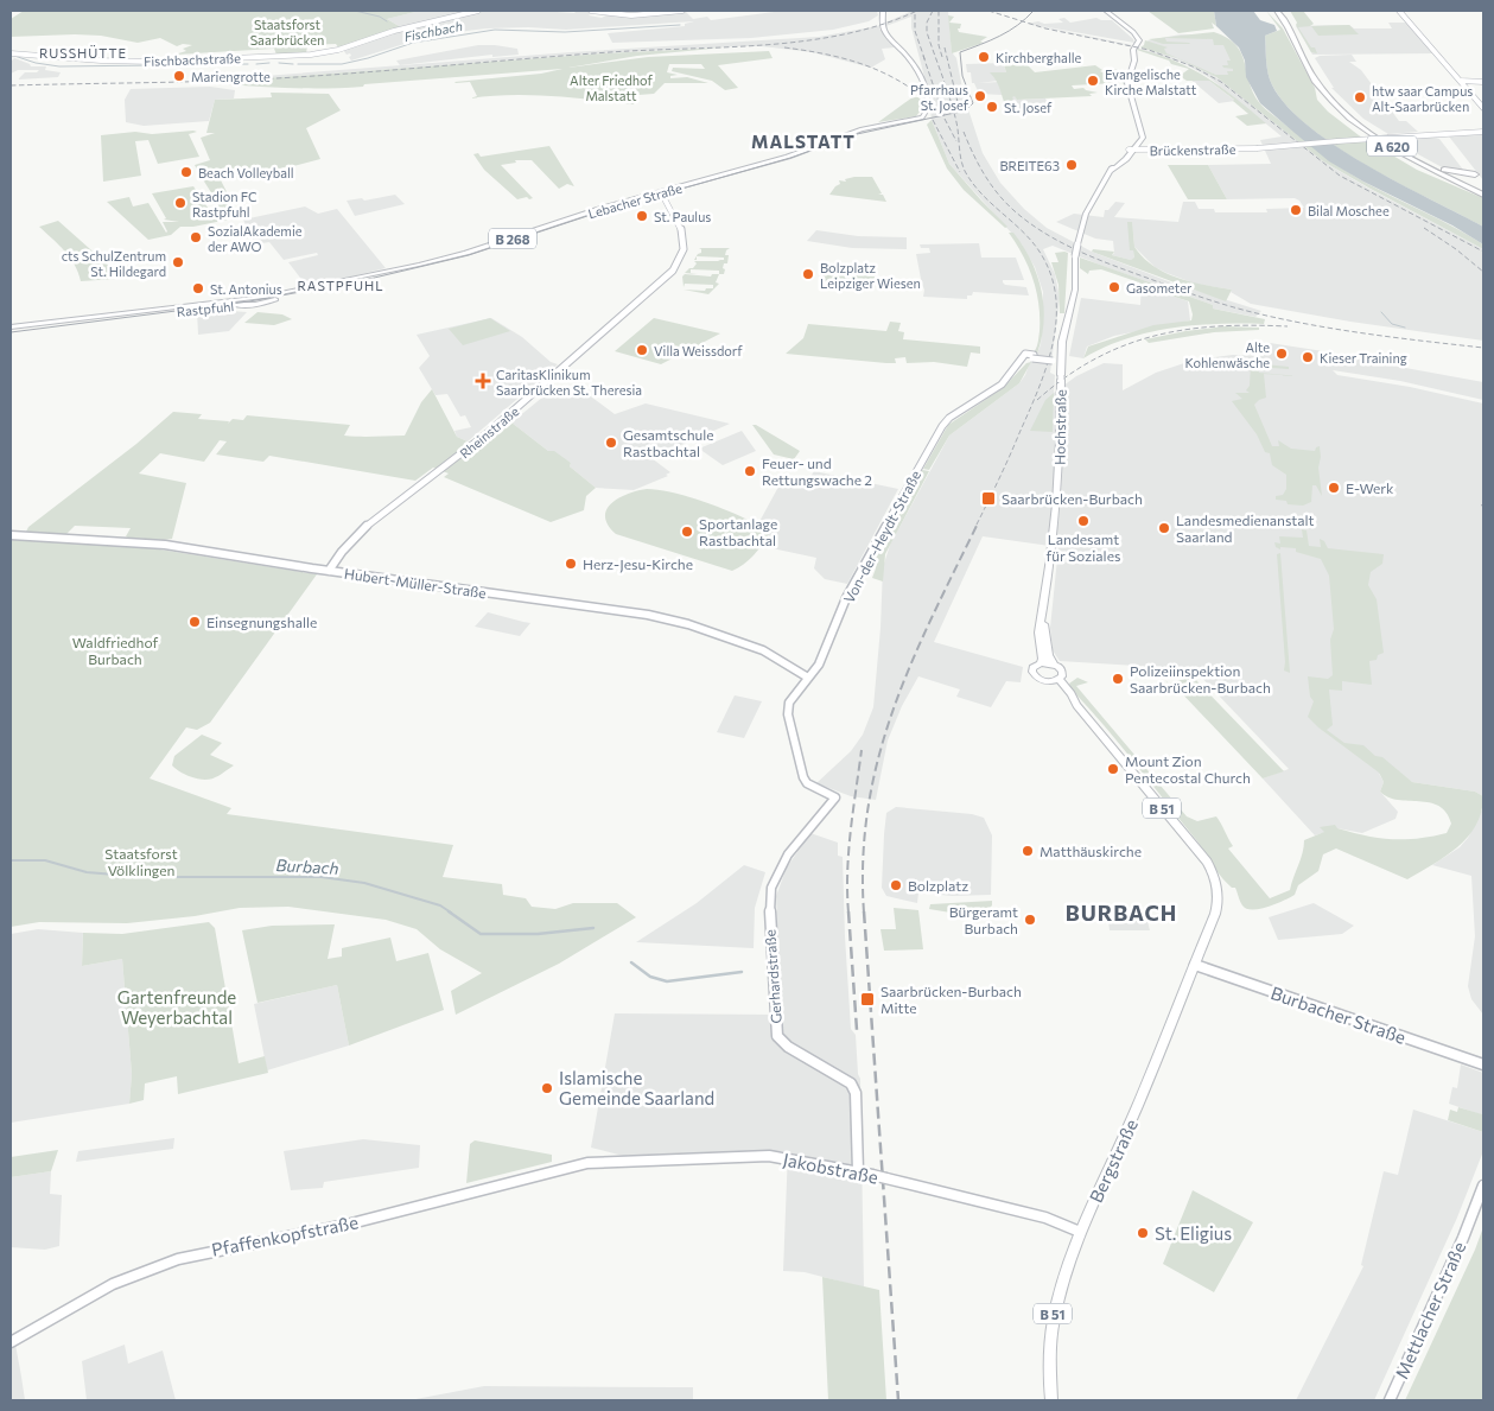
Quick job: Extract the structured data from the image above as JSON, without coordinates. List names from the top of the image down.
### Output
{
  "streets": {
    "highway": ["A 620"],
    "main road": [
      "Lebacher Straße",
      "B 268",
      "Rastpfuhl",
      "Hochstraße",
      "Rheinstraße",
      "Von-der-Heydt-Straße",
      "B 51",
      "Bergstraße"
    ],
    "street": [
      "Fischbachstraße",
      "Brückenstraße",
      "Hubert-Müller-Straße",
      "Gerhardstraße",
      "Burbacher Straße",
      "Jakobstraße",
      "Pfaffenkopfstraße",
      "Mettlacher Straße"
    ]
  },
  "crossings": [
    ["A 620", "Brückenstraße"],
    ["Brückenstraße", "Hochstraße"],
    ["Lebacher Straße", "B 268"],
    ["Lebacher Straße", "Rastpfuhl"],
    ["Lebacher Straße", "Rheinstraße"],
    ["B 268", "Rastpfuhl"],
    ["Hochstraße", "B 51"],
    ["Rheinstraße", "Hubert-Müller-Straße"],
    ["Von-der-Heydt-Straße", "Hubert-Müller-Straße"],
    ["Von-der-Heydt-Straße", "Gerhardstraße"],
    ["B 51", "Bergstraße"],
    ["Gerhardstraße", "Jakobstraße"],
    ["Burbacher Straße", "Bergstraße"],
    ["Bergstraße", "Jakobstraße"],
    ["Jakobstraße", "Pfaffenkopfstraße"]
  ],
  "districts": [
    "RUSSHÜTTE",
    "MALSTATT",
    "RASTPFUHL",
    "BURBACH"
  ],
  "water": ["Fischbach", "Burbach"],
  "parks": [
    "Staatsforst Saarbrücken",
    "Alter Friedhof Malstatt",
    "Waldfriedhof Burbach",
    "Staatsforst Völklingen",
    "Gartenfreunde Weyerbachtal"
  ],
  "places": {
    "other": [
      "Kirchberghalle",
      "Mariengrotte",
      "Evangelische Kirche Malstatt",
      "Pfarrhaus St. Josef",
      "htw saar Campus Alt-Saarbrücken",
      "St. Josef",
      "BREITE63",
      "Beach Volleyball",
      "Stadion FC Rastpfuhl",
      "Bilal Moschee",
      "St. Paulus",
      "SozialAkademie der AWO",
      "cts SchulZentrum St. Hildegard",
      "Bolzplatz Leipziger Wiesen",
      "Gasometer",
      "St. Antonius",
      "Villa Weissdorf",
      "Alte Kohlenwäsche",
      "Kieser Training",
      "Gesamtschule Rastbachtal",
      "Feuer- und Rettungswache 2",
      "E-Werk",
      "Landesamt für Soziales",
      "Landesmedienanstalt Saarland",
      "Sportanlage Rastbachtal",
      "Herz-Jesu-Kirche",
      "Einsegnungshalle",
      "Polizeiinspektion Saarbrücken-Burbach",
      "Mount Zion Pentecostal Church",
      "Matthäuskirche",
      "Bolzplatz",
      "Bürgeramt Burbach",
      "Islamische Gemeinde Saarland",
      "St. Eligius"
    ],
    "health": ["CaritasKlinikum Saarbrücken St. Theresia"],
    "transit": ["Saarbrücken-Burbach", "Saarbrücken-Burbach Mitte"]
  }
}
